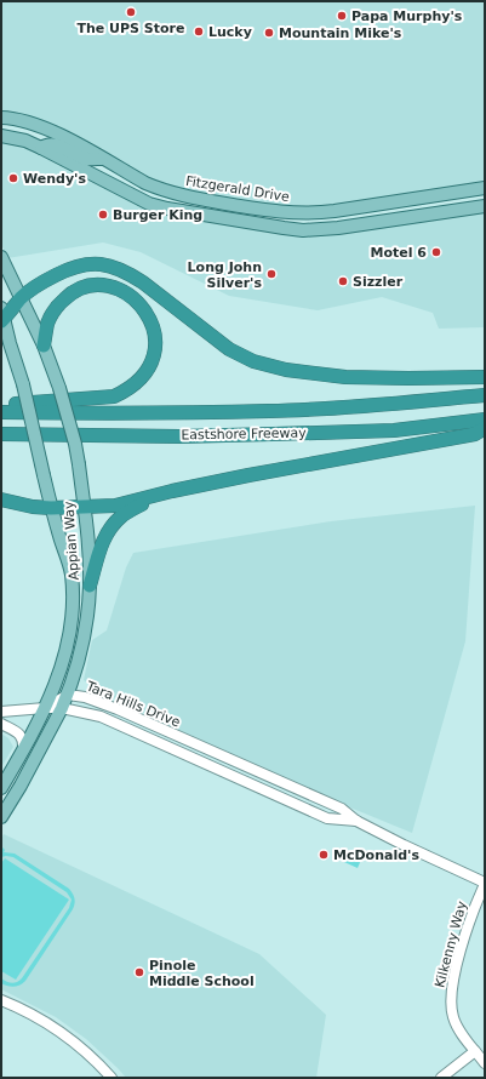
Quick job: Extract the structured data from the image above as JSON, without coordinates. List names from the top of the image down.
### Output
{
  "streets": {
    "highway": ["Eastshore Freeway"],
    "main road": ["Fitzgerald Drive", "Appian Way"],
    "street": ["Tara Hills Drive", "Kilkenny Way"]
  },
  "crossings": [
    ["Appian Way", "Tara Hills Drive"],
    ["Tara Hills Drive", "Kilkenny Way"]
  ],
  "places": [
    "The UPS Store",
    "Papa Murphy's",
    "Lucky",
    "Mountain Mike's",
    "Wendy's",
    "Burger King",
    "Motel 6",
    "Long John Silver's",
    "Sizzler",
    "McDonald's",
    "Pinole Middle School"
  ]
}
